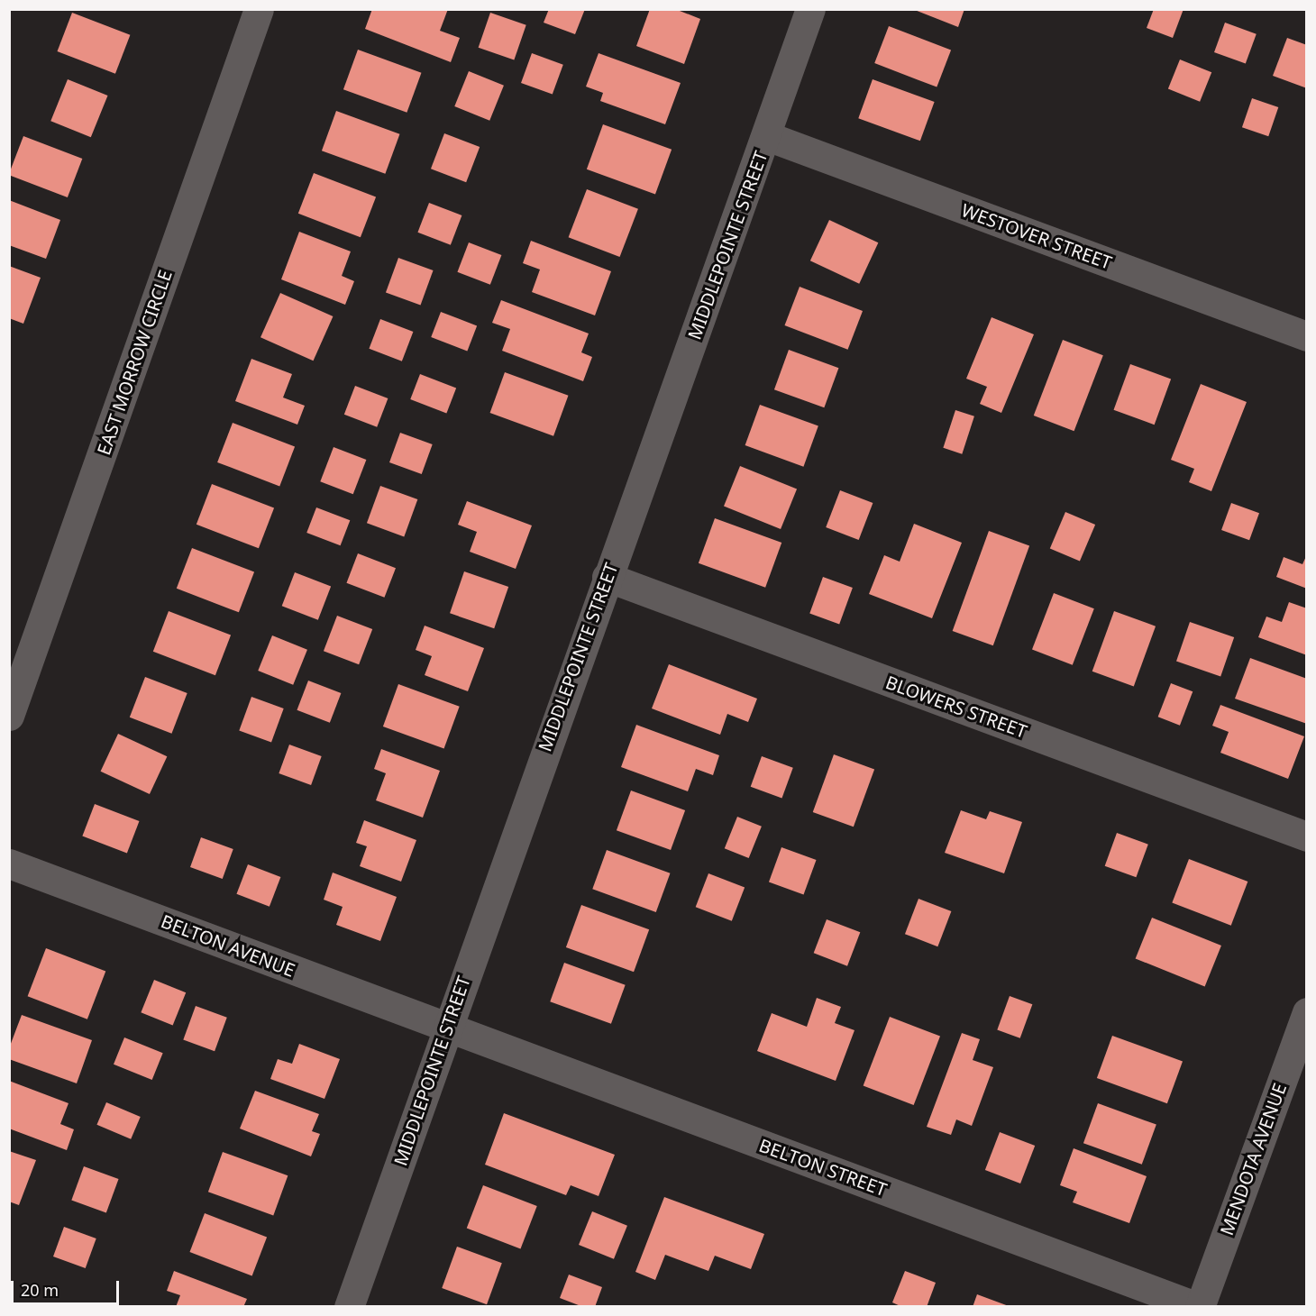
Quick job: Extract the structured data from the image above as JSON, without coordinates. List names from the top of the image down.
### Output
{
  "streets": {
    "street": [
      "WESTOVER STREET",
      "MIDDLEPOINTE STREET",
      "EAST MORROW CIRCLE",
      "BLOWERS STREET",
      "BELTON AVENUE",
      "MENDOTA AVENUE",
      "BELTON STREET"
    ]
  },
  "crossings": [
    ["WESTOVER STREET", "MIDDLEPOINTE STREET"],
    ["MIDDLEPOINTE STREET", "BLOWERS STREET"],
    ["MIDDLEPOINTE STREET", "BELTON AVENUE"],
    ["MIDDLEPOINTE STREET", "BELTON STREET"],
    ["BELTON AVENUE", "BELTON STREET"],
    ["MENDOTA AVENUE", "BELTON STREET"]
  ],
  "scale_bar": "20 m"
}
